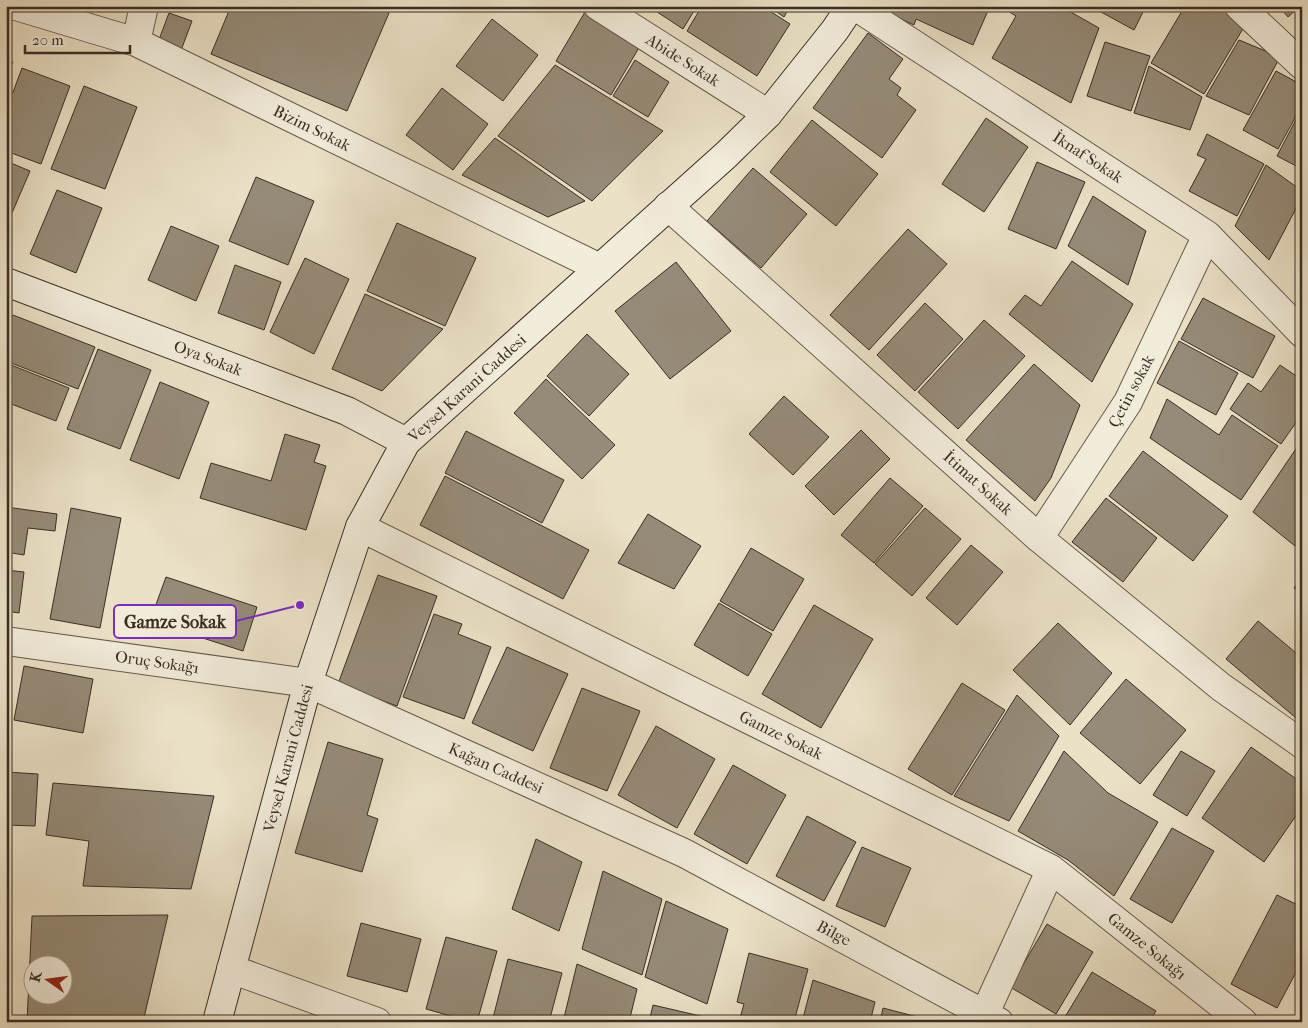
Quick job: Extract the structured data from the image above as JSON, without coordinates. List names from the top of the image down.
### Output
{
  "streets": {
    "street": [
      "Abide Sokak",
      "Bizim Sokak",
      "İknaf Sokak",
      "Oya Sokak",
      "Veysel Karani Caddesi",
      "Çetin sokak",
      "İtimat Sokak",
      "Oruç Sokağı",
      "Gamze Sokak",
      "Kağan Caddesi",
      "Bilge",
      "Gamze Sokağı"
    ]
  },
  "crossings": [
    ["Abide Sokak", "Veysel Karani Caddesi"],
    ["Bizim Sokak", "Veysel Karani Caddesi"],
    ["İknaf Sokak", "Çetin sokak"],
    ["Oya Sokak", "Veysel Karani Caddesi"],
    ["Veysel Karani Caddesi", "İtimat Sokak"],
    ["Veysel Karani Caddesi", "Oruç Sokağı"],
    ["Veysel Karani Caddesi", "Gamze Sokak"],
    ["Veysel Karani Caddesi", "Kağan Caddesi"],
    ["Çetin sokak", "İtimat Sokak"],
    ["Oruç Sokağı", "Kağan Caddesi"],
    ["Gamze Sokak", "Gamze Sokağı"],
    ["Kağan Caddesi", "Bilge"]
  ],
  "places": ["Gamze Sokak"],
  "scale_bar": "20 m",
  "north": "left"
}
